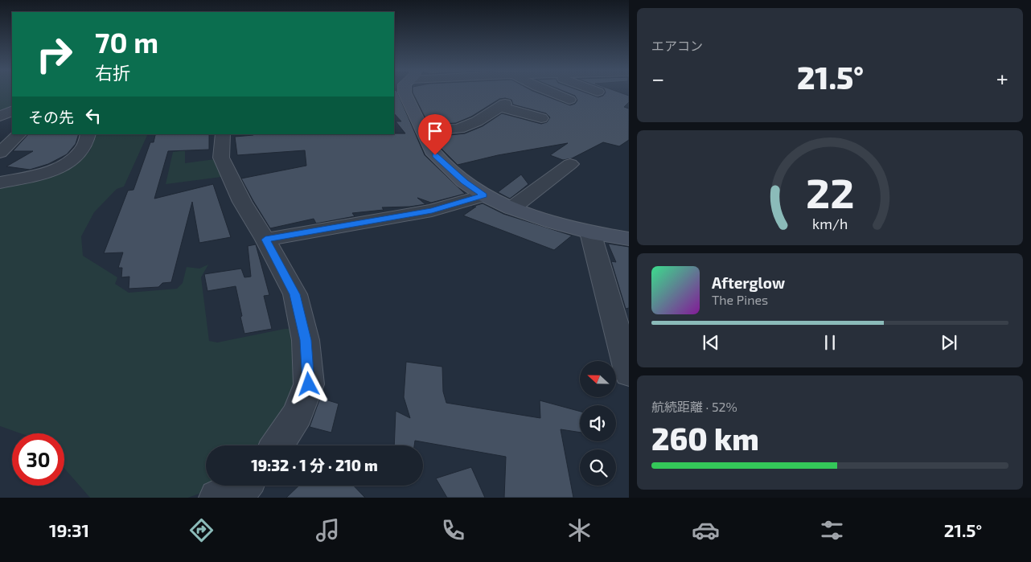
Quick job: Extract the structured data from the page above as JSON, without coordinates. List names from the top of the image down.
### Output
{
  "north": "left",
  "page": {
    "tile": [
      "エアコン",
      ["航続距離 · 52%", "260 km"]
    ],
    "turn": ["70 m", "右折"],
    "heat": ["−", "21.5°", "+"],
    "then": "その先",
    "song": ["Afterglow", "The Pines"],
    "limit": "30",
    "trip": "19:32 · 1 分 · 210 m",
    "tabs": ["19:31", "21.5°"],
    "gauge": ["22", "km/h"]
  }
}
